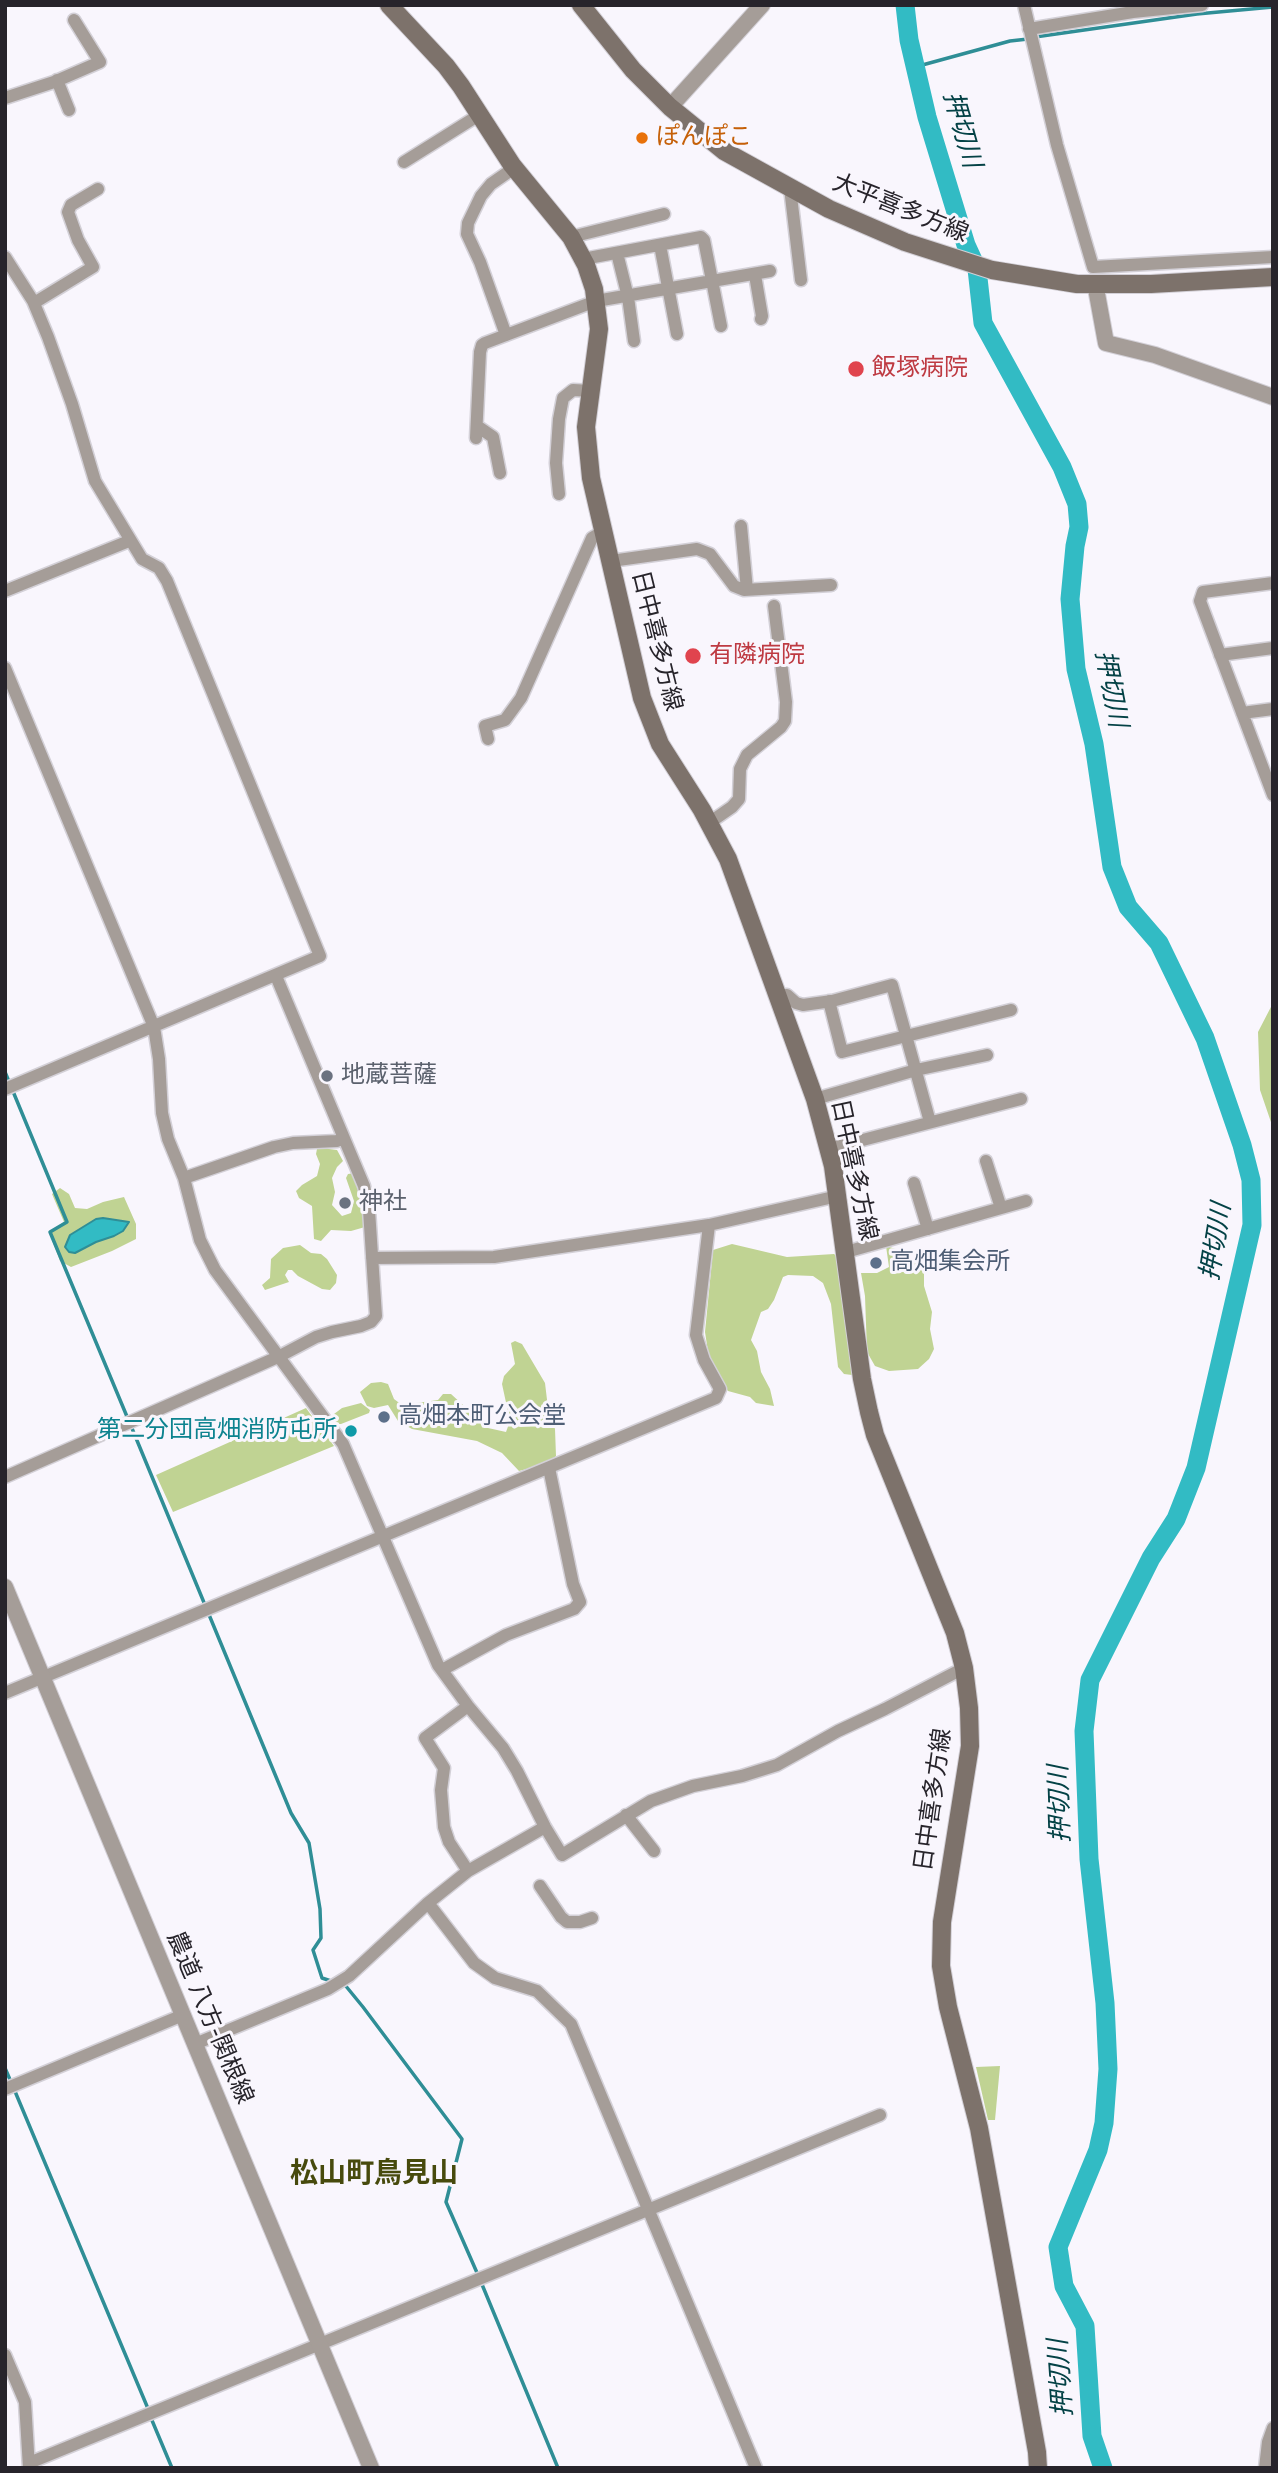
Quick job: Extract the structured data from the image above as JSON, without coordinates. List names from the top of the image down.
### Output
{
  "streets": {
    "main road": ["大平喜多方線", "日中喜多方線"],
    "street": ["農道 八方-関根線"]
  },
  "districts": ["松山町鳥見山"],
  "water": ["押切川"],
  "places": [
    "ぽんぽこ",
    "飯塚病院",
    "有隣病院",
    "地蔵菩薩",
    "神社",
    "高畑集会所",
    "高畑本町公会堂",
    "第二分団高畑消防屯所"
  ]
}
